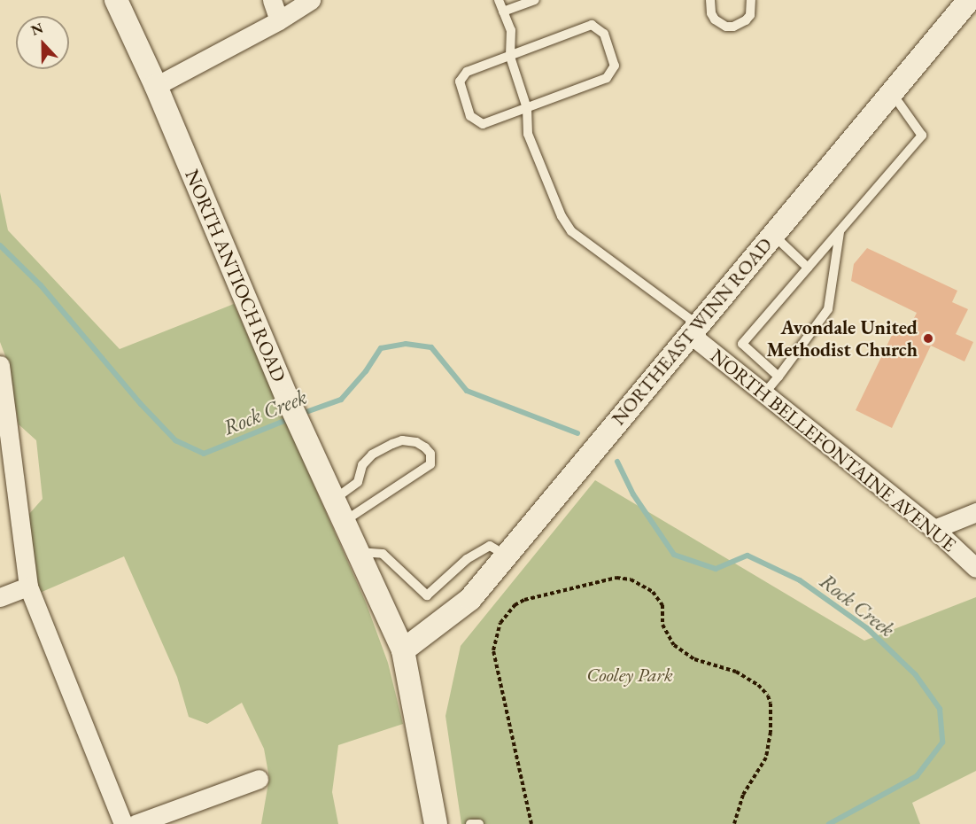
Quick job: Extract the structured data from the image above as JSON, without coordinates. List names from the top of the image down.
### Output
{
  "streets": {
    "street": ["NORTH ANTIOCH ROAD", "NORTHEAST WINN ROAD", "NORTH BELLEFONTAINE AVENUE"]
  },
  "crossings": [
    ["NORTH ANTIOCH ROAD", "NORTHEAST WINN ROAD"],
    ["NORTHEAST WINN ROAD", "NORTH BELLEFONTAINE AVENUE"]
  ],
  "water": ["Rock Creek"],
  "parks": ["Cooley Park"],
  "places": ["Avondale United Methodist Church"],
  "north": "top"
}
